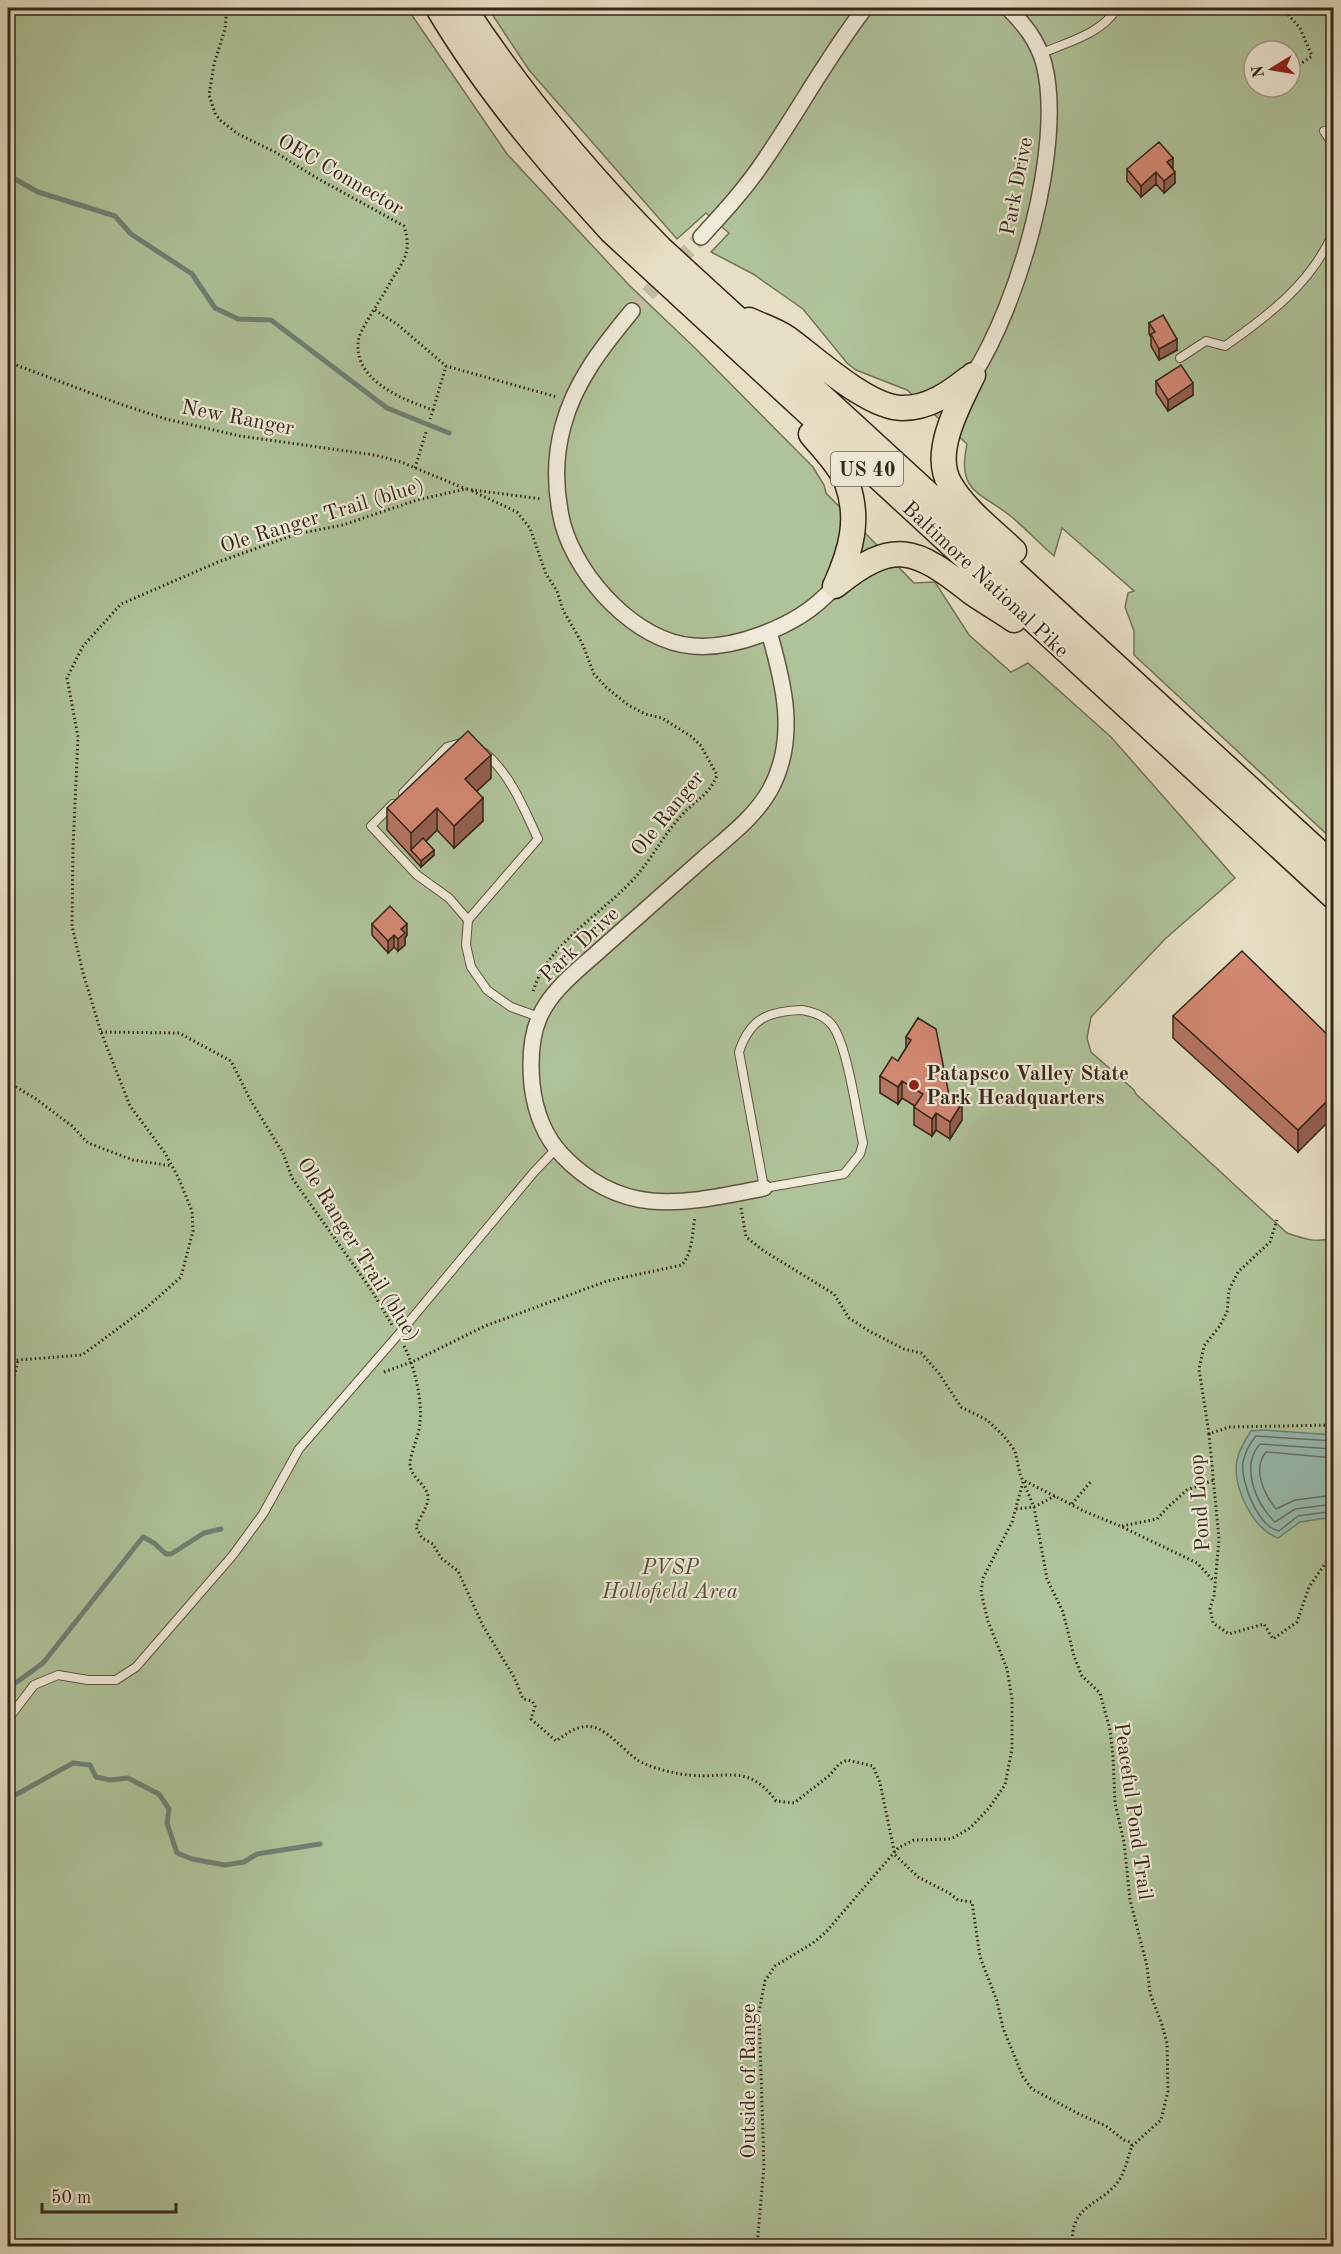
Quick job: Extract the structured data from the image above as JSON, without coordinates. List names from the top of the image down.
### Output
{
  "streets": {
    "main road": ["US 40", "Baltimore National Pike"],
    "street": ["Park Drive"],
    "path": [
      "OEC Connector",
      "New Ranger",
      "Ole Ranger Trail (blue)",
      "Ole Ranger",
      "Pond Loop",
      "Peaceful Pond Trail",
      "Outside of Range"
    ]
  },
  "crossings": [
    ["Park Drive", "Ole Ranger"],
    ["Park Drive", "Peaceful Pond Trail"],
    ["New Ranger", "Ole Ranger Trail (blue)"],
    ["New Ranger", "Ole Ranger"],
    ["Ole Ranger Trail (blue)", "Ole Ranger"],
    ["Ole Ranger Trail (blue)", "Outside of Range"],
    ["Peaceful Pond Trail", "Outside of Range"]
  ],
  "parks": ["PVSP Hollofield Area"],
  "places": ["Patapsco Valley State Park Headquarters"],
  "scale_bar": "50 m",
  "north": "left"
}
